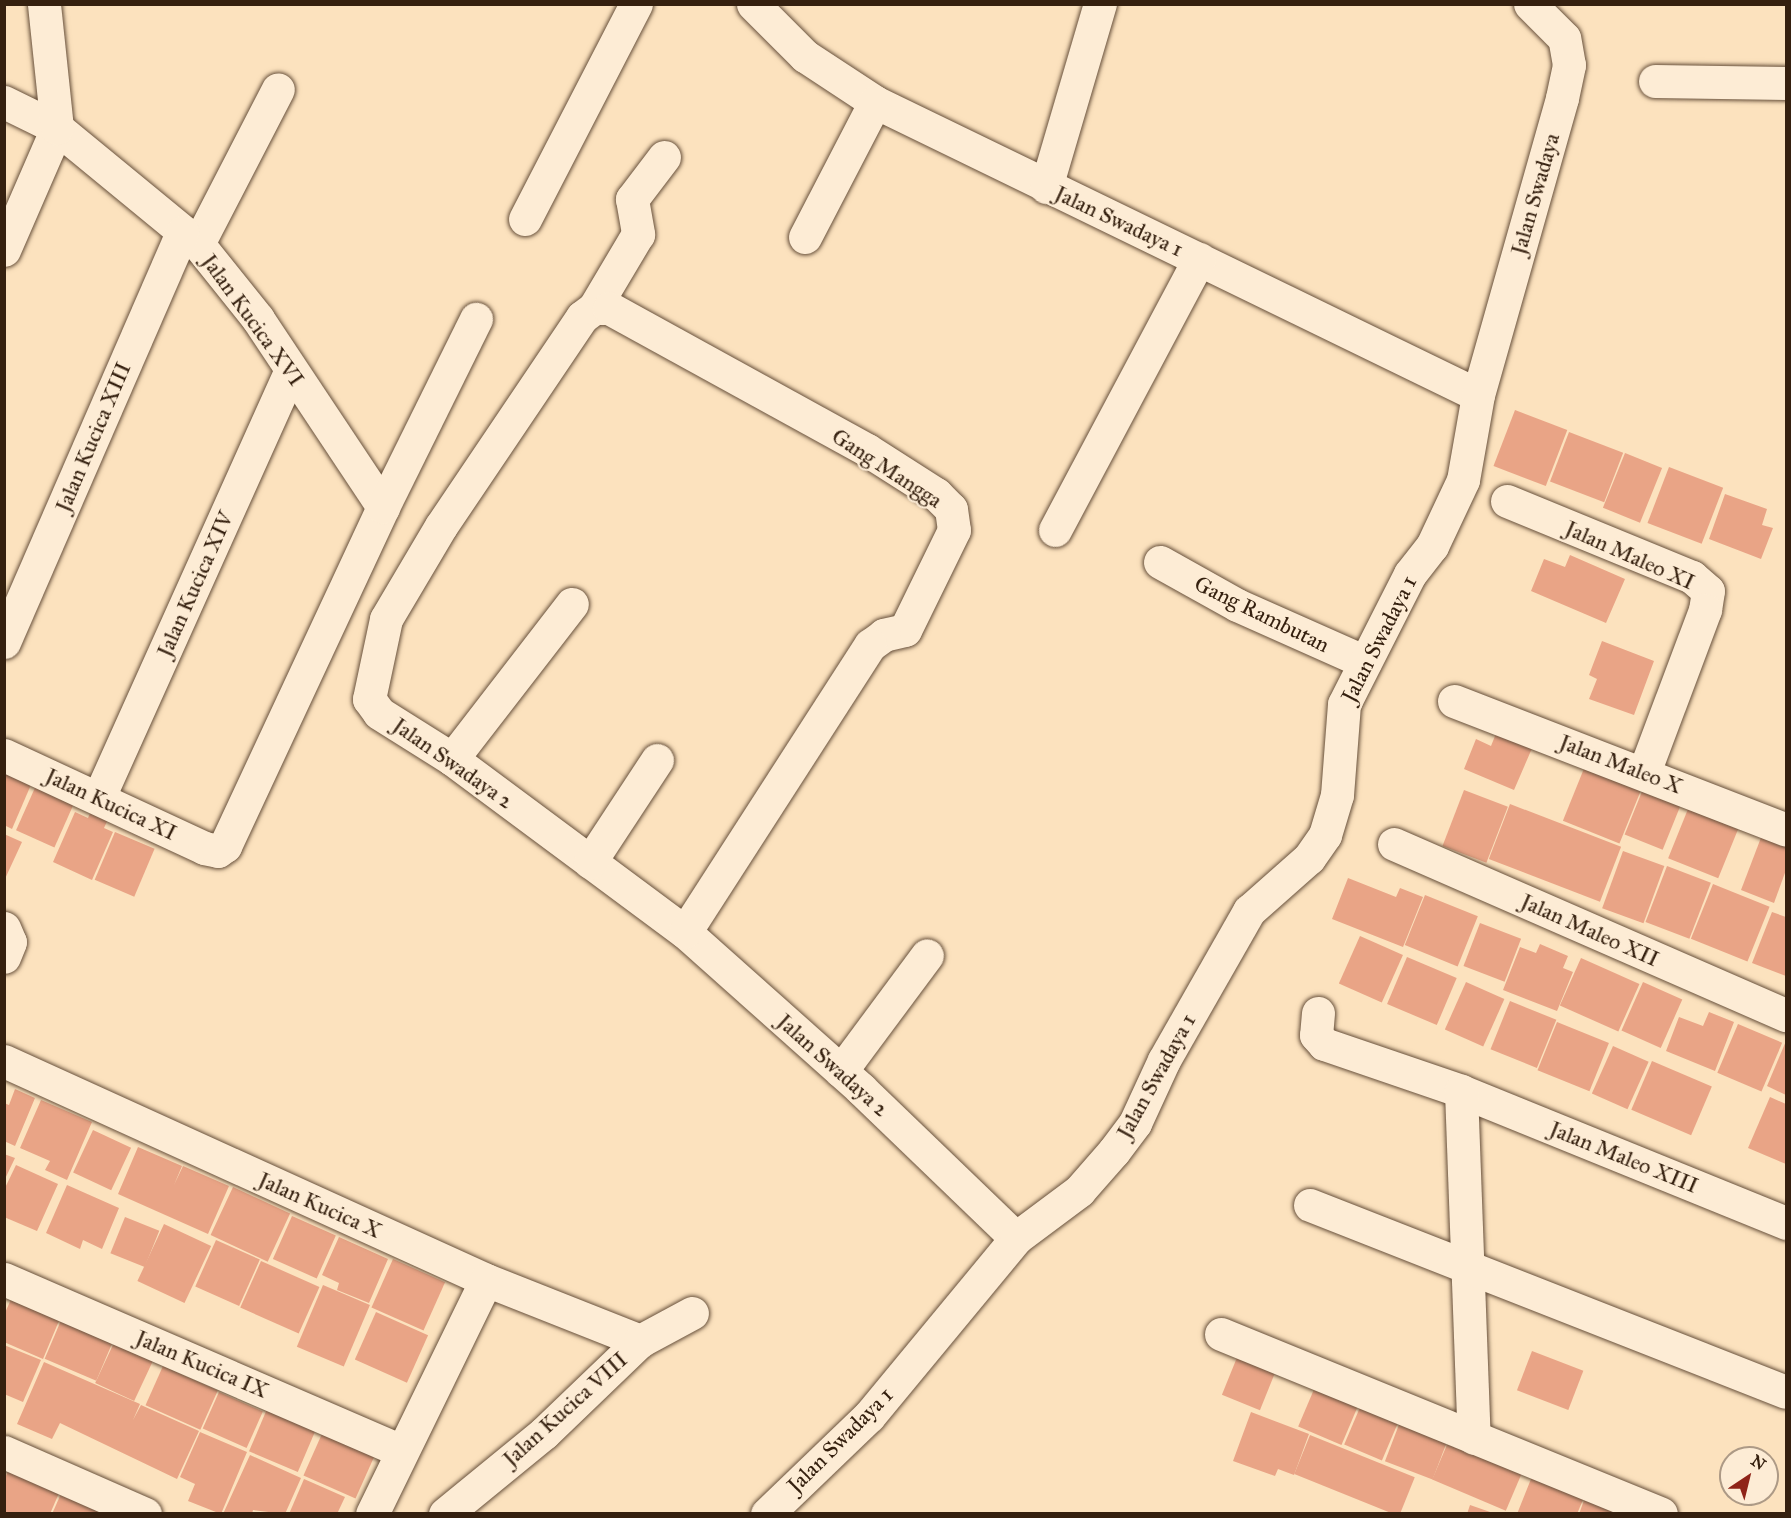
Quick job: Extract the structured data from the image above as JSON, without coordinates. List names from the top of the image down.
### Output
{
  "streets": {
    "street": [
      "Jalan Swadaya",
      "Jalan Swadaya 1",
      "Jalan Kucica XVI",
      "Jalan Kucica XIII",
      "Gang Mangga",
      "Jalan Maleo XI",
      "Jalan Kucica XIV",
      "Gang Rambutan",
      "Jalan Swadaya 2",
      "Jalan Maleo X",
      "Jalan Kucica XI",
      "Jalan Maleo XII",
      "Jalan Maleo XIII",
      "Jalan Kucica X",
      "Jalan Kucica IX",
      "Jalan Kucica VIII"
    ]
  },
  "crossings": [
    ["Jalan Swadaya", "Jalan Swadaya 1"],
    ["Jalan Swadaya 1", "Gang Rambutan"],
    ["Jalan Swadaya 1", "Jalan Swadaya 2"],
    ["Jalan Kucica XVI", "Jalan Kucica XIII"],
    ["Jalan Kucica XVI", "Jalan Kucica XIV"],
    ["Jalan Kucica XVI", "Jalan Kucica XI"],
    ["Gang Mangga", "Jalan Swadaya 2"],
    ["Jalan Maleo XI", "Jalan Maleo X"],
    ["Jalan Kucica XIV", "Jalan Kucica XI"],
    ["Jalan Kucica X", "Jalan Kucica VIII"]
  ],
  "north": "top right"
}
